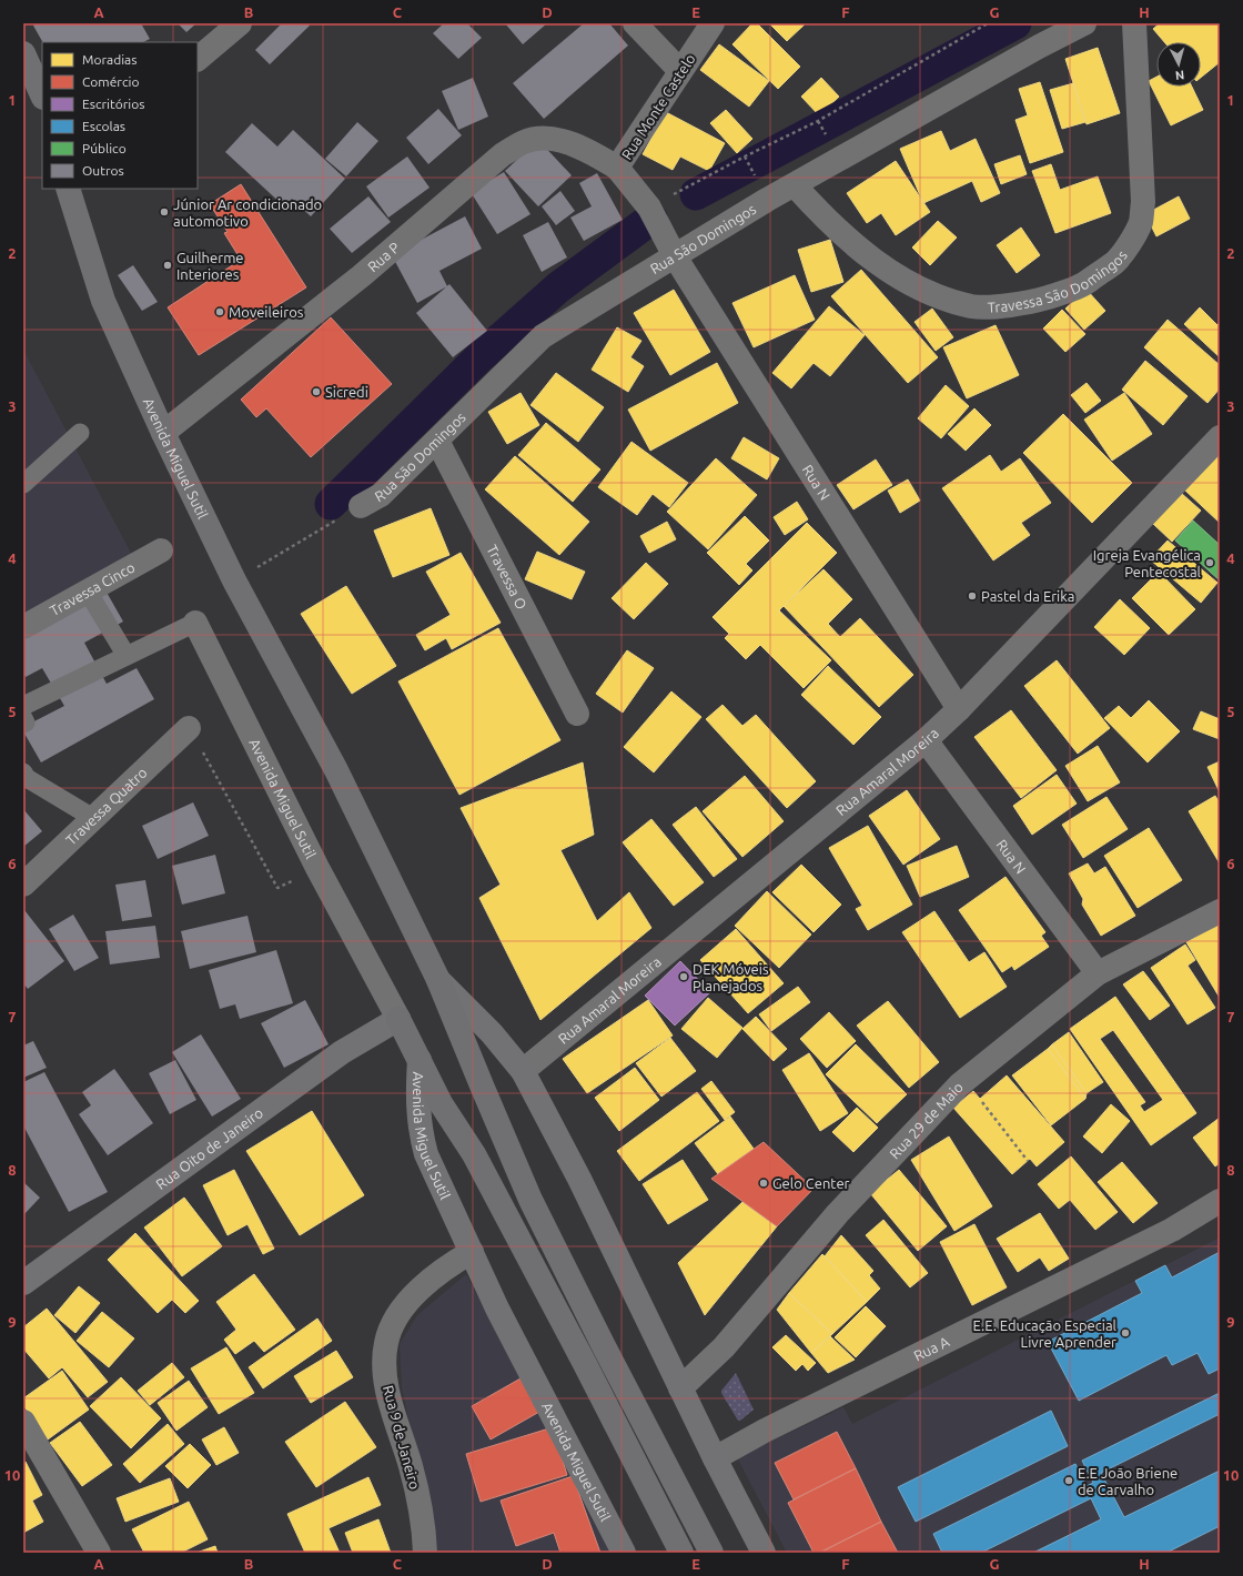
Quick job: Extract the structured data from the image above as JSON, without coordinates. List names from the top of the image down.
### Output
{
  "streets": {
    "highway": ["Avenida Miguel Sutil"],
    "main road": ["Rua Oito de Janeiro"],
    "street": [
      "Rua Monte Castelo",
      "Rua São Domingos",
      "Rua P",
      "Travessa São Domingos",
      "Rua N",
      "Travessa O",
      "Travessa Cinco",
      "Rua Amaral Moreira",
      "Travessa Quatro",
      "Rua 29 de Maio",
      "Rua A",
      "Rua 9 de Janeiro"
    ]
  },
  "crossings": [
    ["Rua Monte Castelo", "Rua São Domingos"],
    ["Rua Monte Castelo", "Rua P"],
    ["Rua Monte Castelo", "Rua N"],
    ["Rua São Domingos", "Travessa São Domingos"],
    ["Rua São Domingos", "Rua N"],
    ["Rua São Domingos", "Travessa O"],
    ["Rua P", "Avenida Miguel Sutil"],
    ["Avenida Miguel Sutil", "Rua Amaral Moreira"],
    ["Avenida Miguel Sutil", "Rua 29 de Maio"],
    ["Avenida Miguel Sutil", "Rua Oito de Janeiro"],
    ["Avenida Miguel Sutil", "Rua A"],
    ["Avenida Miguel Sutil", "Rua 9 de Janeiro"],
    ["Rua N", "Rua Amaral Moreira"],
    ["Rua N", "Rua 29 de Maio"]
  ],
  "places": [
    "Júnior Ar condicionado automotivo",
    "Guilherme Interiores",
    "Moveileiros",
    "Sicredi",
    "Igreja Evangélica Pentecostal",
    "Pastel da Erika",
    "DEK Móveis Planejados",
    "Gelo Center",
    "E.E. Educação Especial Livre Aprender",
    "E.E João Briene de Carvalho"
  ],
  "legend": [
    "Moradias",
    "Comércio",
    "Escritórios",
    "Escolas",
    "Público",
    "Outros"
  ],
  "north": "bottom",
  "grid": {
    "columns": [
      "A",
      "B",
      "C",
      "D",
      "E",
      "F",
      "G",
      "H"
    ],
    "rows": [
      "1",
      "2",
      "3",
      "4",
      "5",
      "6",
      "7",
      "8",
      "9",
      "10"
    ]
  }
}
